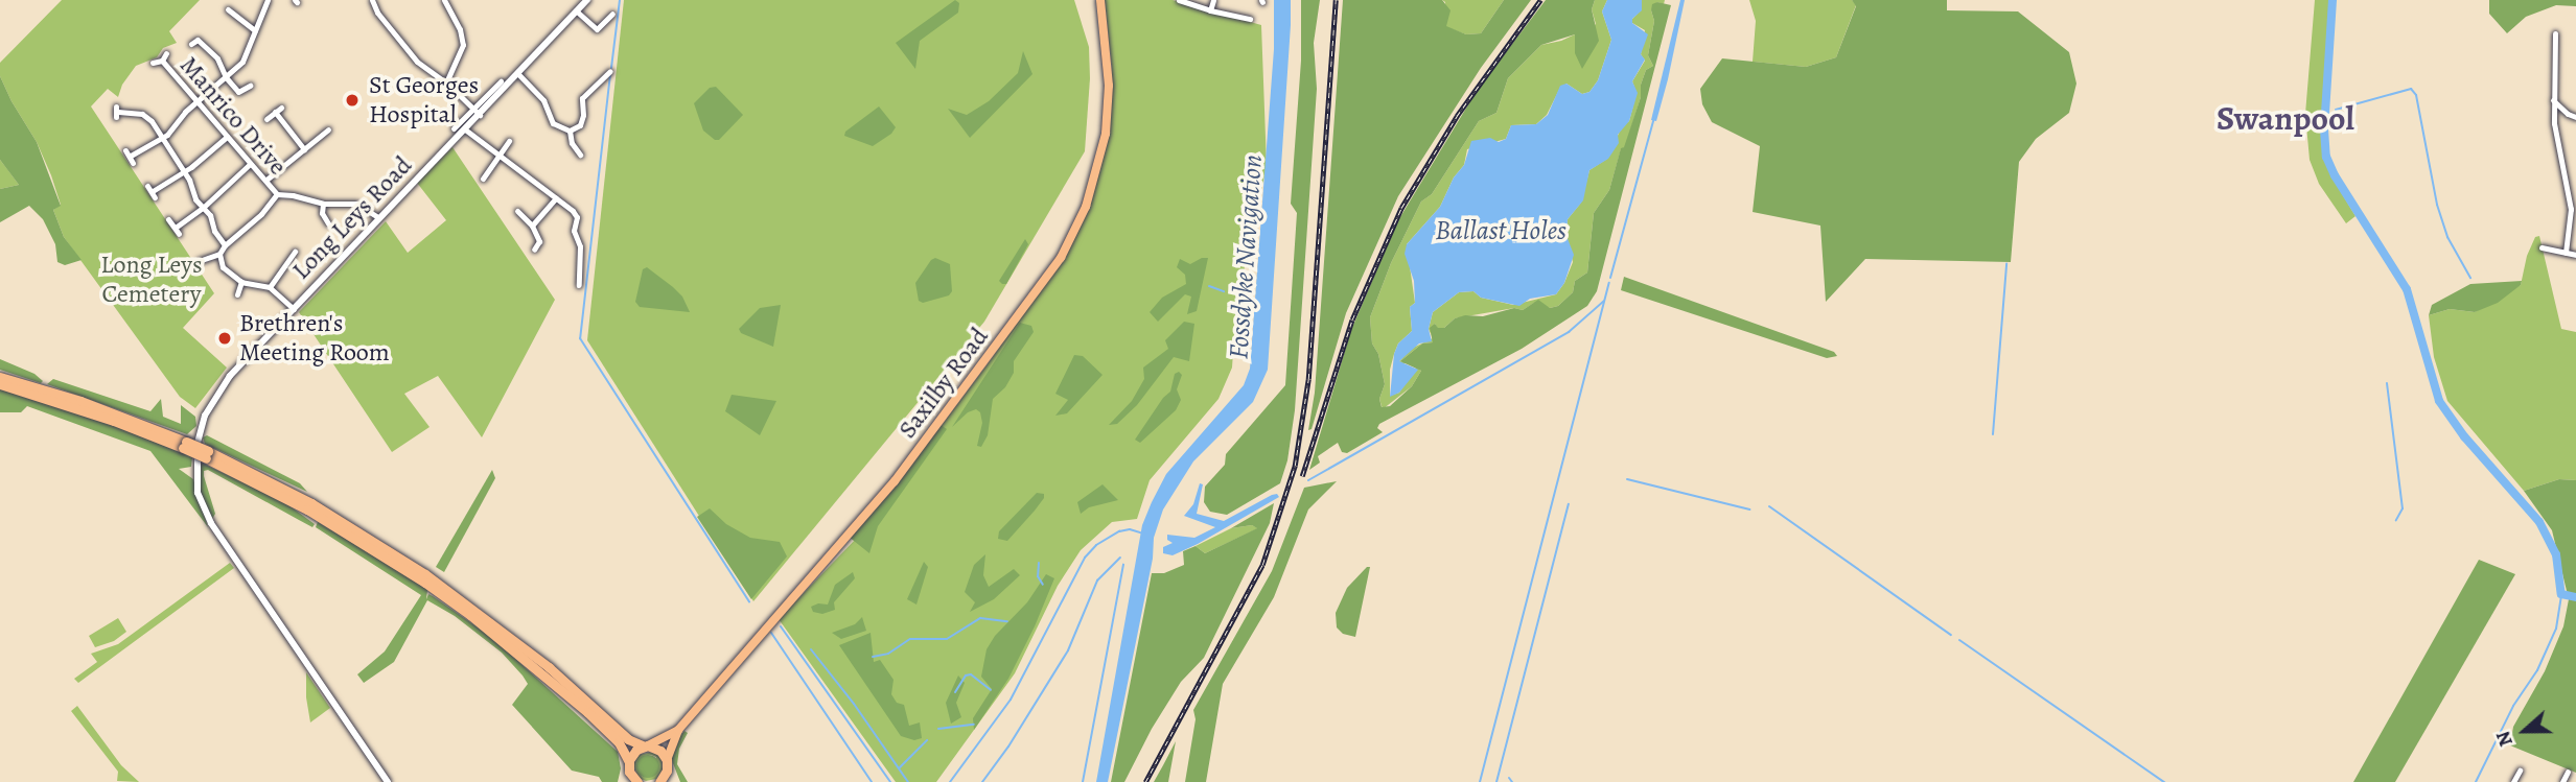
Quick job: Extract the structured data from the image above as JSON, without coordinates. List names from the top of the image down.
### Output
{
  "streets": {
    "main road": ["Saxilby Road"],
    "street": ["Manrico Drive", "Long Leys Road"]
  },
  "districts": ["Swanpool"],
  "water": ["Ballast Holes", "Fossdyke Navigation"],
  "parks": ["Long Leys Cemetery"],
  "places": ["St Georges Hospital", "Brethren's Meeting Room"],
  "north": "left"
}
